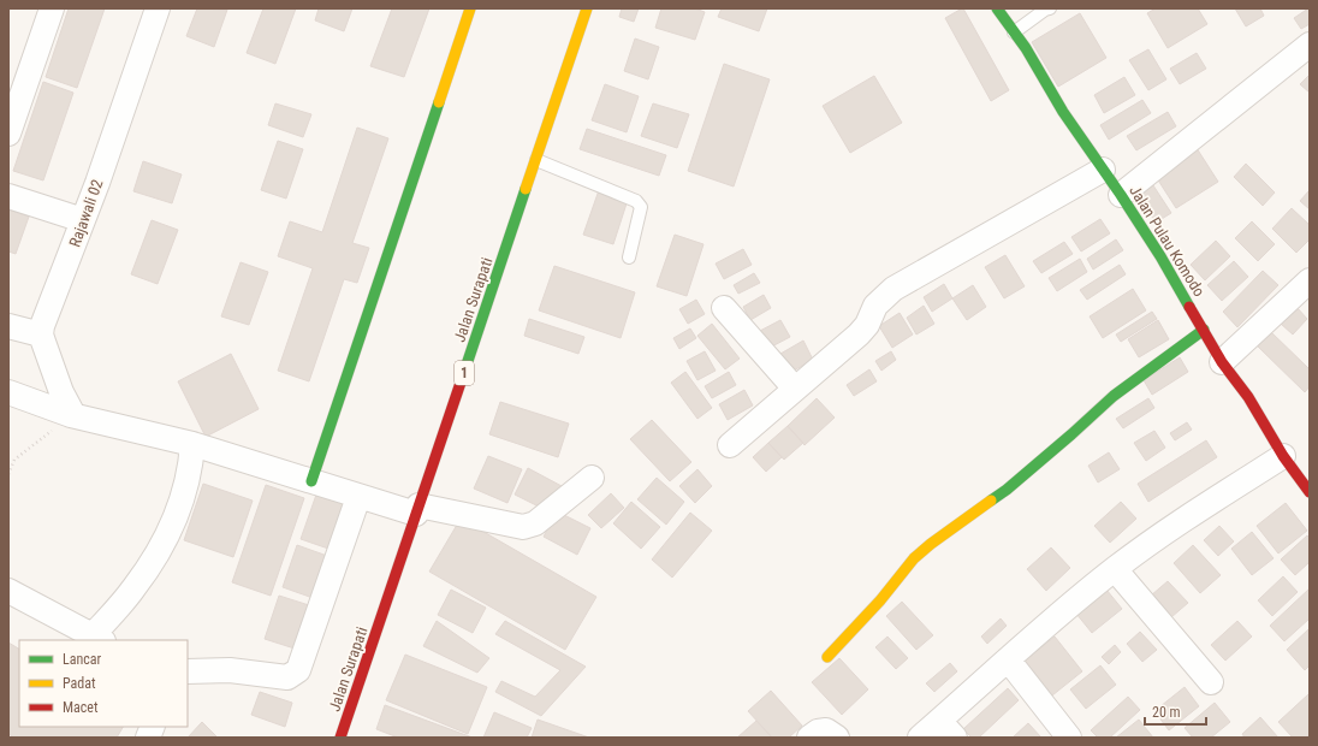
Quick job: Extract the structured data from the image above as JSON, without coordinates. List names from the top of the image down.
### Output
{
  "streets": {
    "main road": ["Jalan Pulau Komodo", "Jalan Surapati", "1"],
    "street": ["Rajawali 02"]
  },
  "legend": ["Lancar", "Padat", "Macet"],
  "scale_bar": "20 m"
}
